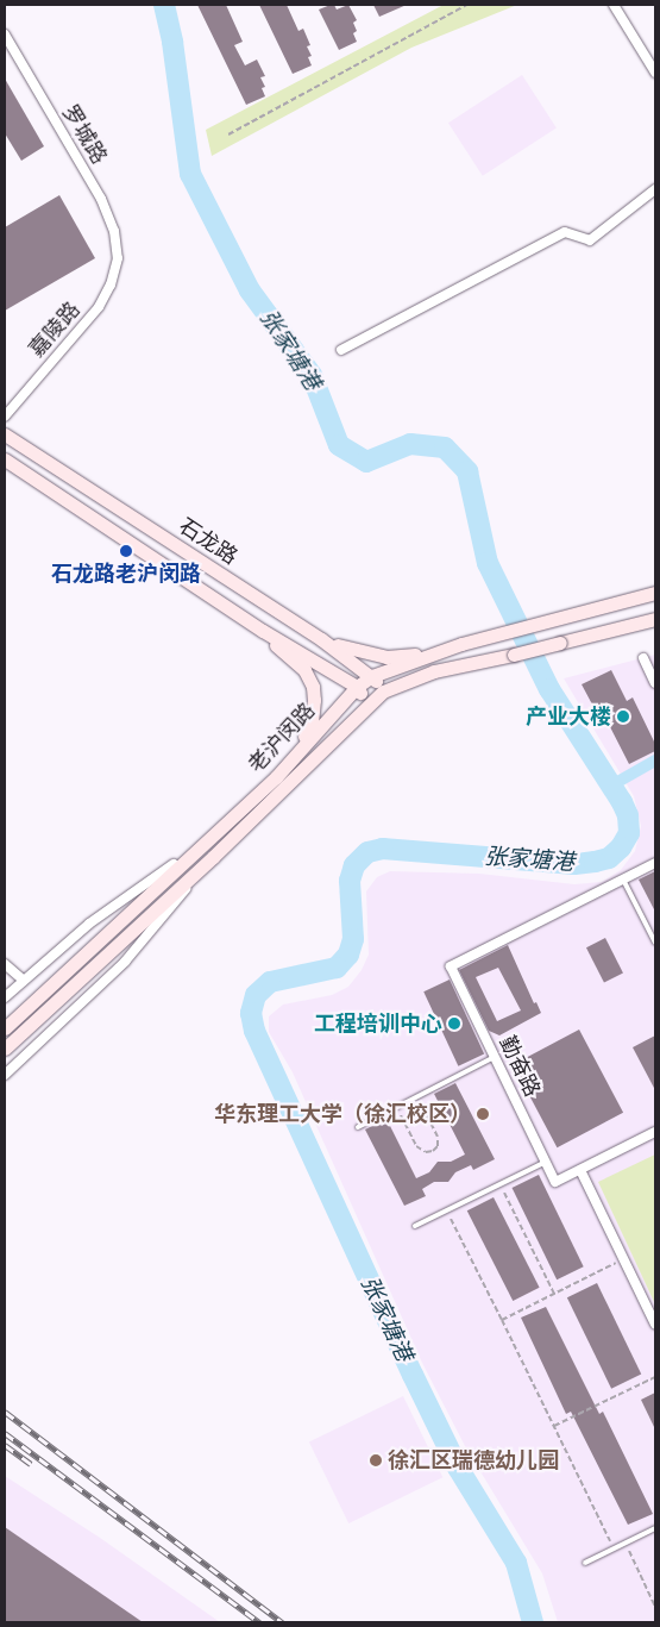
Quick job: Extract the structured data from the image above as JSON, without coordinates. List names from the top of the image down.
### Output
{
  "streets": {
    "main road": ["石龙路", "老沪闵路"],
    "street": ["罗城路", "嘉陵路", "勤奋路"]
  },
  "crossings": [
    ["罗城路", "嘉陵路"],
    ["石龙路", "老沪闵路"]
  ],
  "water": ["张家塘港"],
  "places": [
    "石龙路老沪闵路",
    "产业大楼",
    "工程培训中心",
    "华东理工大学（徐汇校区）",
    "徐汇区瑞德幼儿园"
  ]
}
